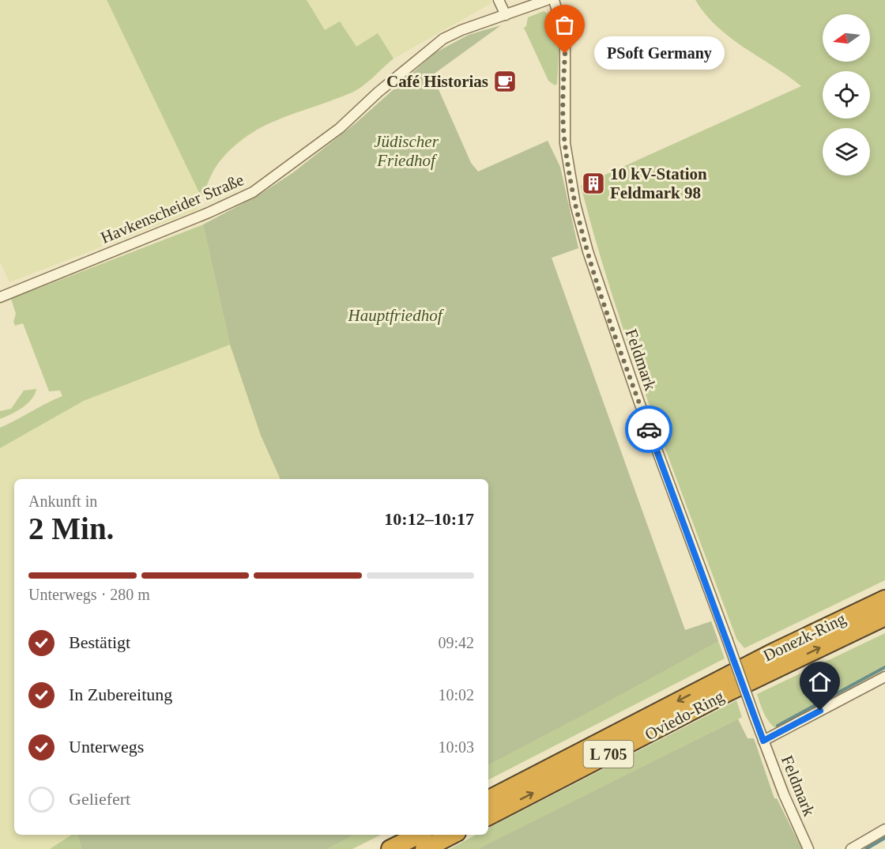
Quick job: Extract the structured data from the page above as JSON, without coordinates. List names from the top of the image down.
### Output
{
  "streets": {
    "highway": ["Donezk-Ring", "Oviedo-Ring", "L 705"],
    "street": ["Havkenscheider Straße", "Feldmark"]
  },
  "crossings": [
    ["Donezk-Ring", "Oviedo-Ring"]
  ],
  "parks": ["Jüdischer Friedhof", "Hauptfriedhof"],
  "places": {
    "other": ["PSoft Germany"],
    "cafe": ["Café Historias"],
    "building": ["10 kV-Station Feldmark 98"]
  },
  "north": "left",
  "page": {
    "bubble": "PSoft Germany",
    "heading": ["2 Min.", "Ankunft in", "10:12–10:17"],
    "bar": "Unterwegs · 280 m",
    "list": [
      ["Bestätigt", "09:42"],
      ["In Zubereitung", "10:02"],
      ["Unterwegs", "10:03"],
      "Geliefert"
    ]
  }
}
